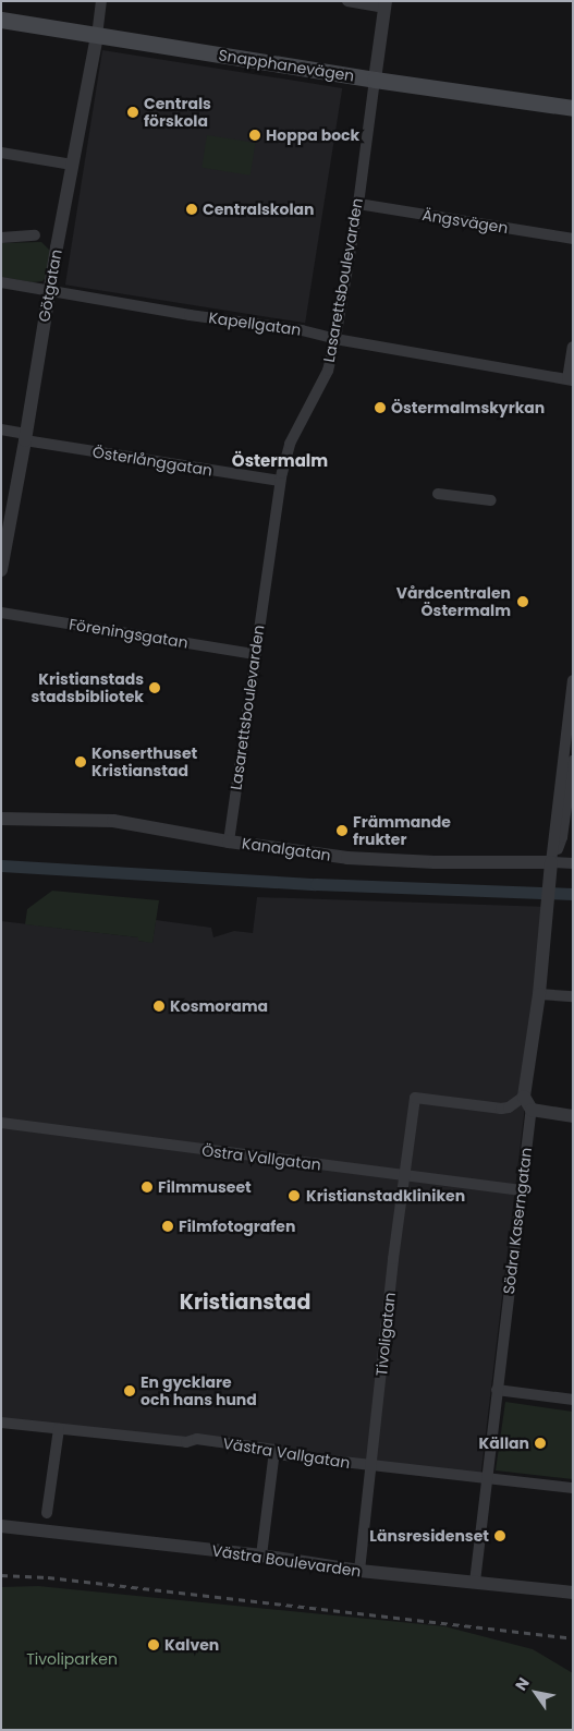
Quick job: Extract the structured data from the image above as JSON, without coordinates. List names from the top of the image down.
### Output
{
  "streets": {
    "main road": ["Snapphanevägen"],
    "street": [
      "Ängsvägen",
      "Lasarettsboulevarden",
      "Götgatan",
      "Kapellgatan",
      "Österlånggatan",
      "Föreningsgatan",
      "Kanalgatan",
      "Östra Vallgatan",
      "Södra Kaserngatan",
      "Tivoligatan",
      "Västra Vallgatan",
      "Västra Boulevarden"
    ]
  },
  "crossings": [
    ["Snapphanevägen", "Lasarettsboulevarden"],
    ["Snapphanevägen", "Götgatan"],
    ["Ängsvägen", "Lasarettsboulevarden"],
    ["Lasarettsboulevarden", "Kapellgatan"],
    ["Lasarettsboulevarden", "Österlånggatan"],
    ["Lasarettsboulevarden", "Föreningsgatan"],
    ["Lasarettsboulevarden", "Kanalgatan"],
    ["Götgatan", "Kapellgatan"],
    ["Götgatan", "Österlånggatan"],
    ["Östra Vallgatan", "Södra Kaserngatan"],
    ["Östra Vallgatan", "Tivoligatan"],
    ["Södra Kaserngatan", "Västra Vallgatan"],
    ["Södra Kaserngatan", "Västra Boulevarden"],
    ["Tivoligatan", "Västra Vallgatan"],
    ["Tivoligatan", "Västra Boulevarden"]
  ],
  "districts": ["Östermalm", "Kristianstad"],
  "parks": ["Tivoliparken"],
  "places": [
    "Centrals förskola",
    "Hoppa bock",
    "Centralskolan",
    "Östermalmskyrkan",
    "Vårdcentralen Östermalm",
    "Kristianstads stadsbibliotek",
    "Konserthuset Kristianstad",
    "Främmande frukter",
    "Kosmorama",
    "Filmmuseet",
    "Kristianstadkliniken",
    "Filmfotografen",
    "En gycklare och hans hund",
    "Källan",
    "Länsresidenset",
    "Kalven"
  ],
  "north": "top left"
}
